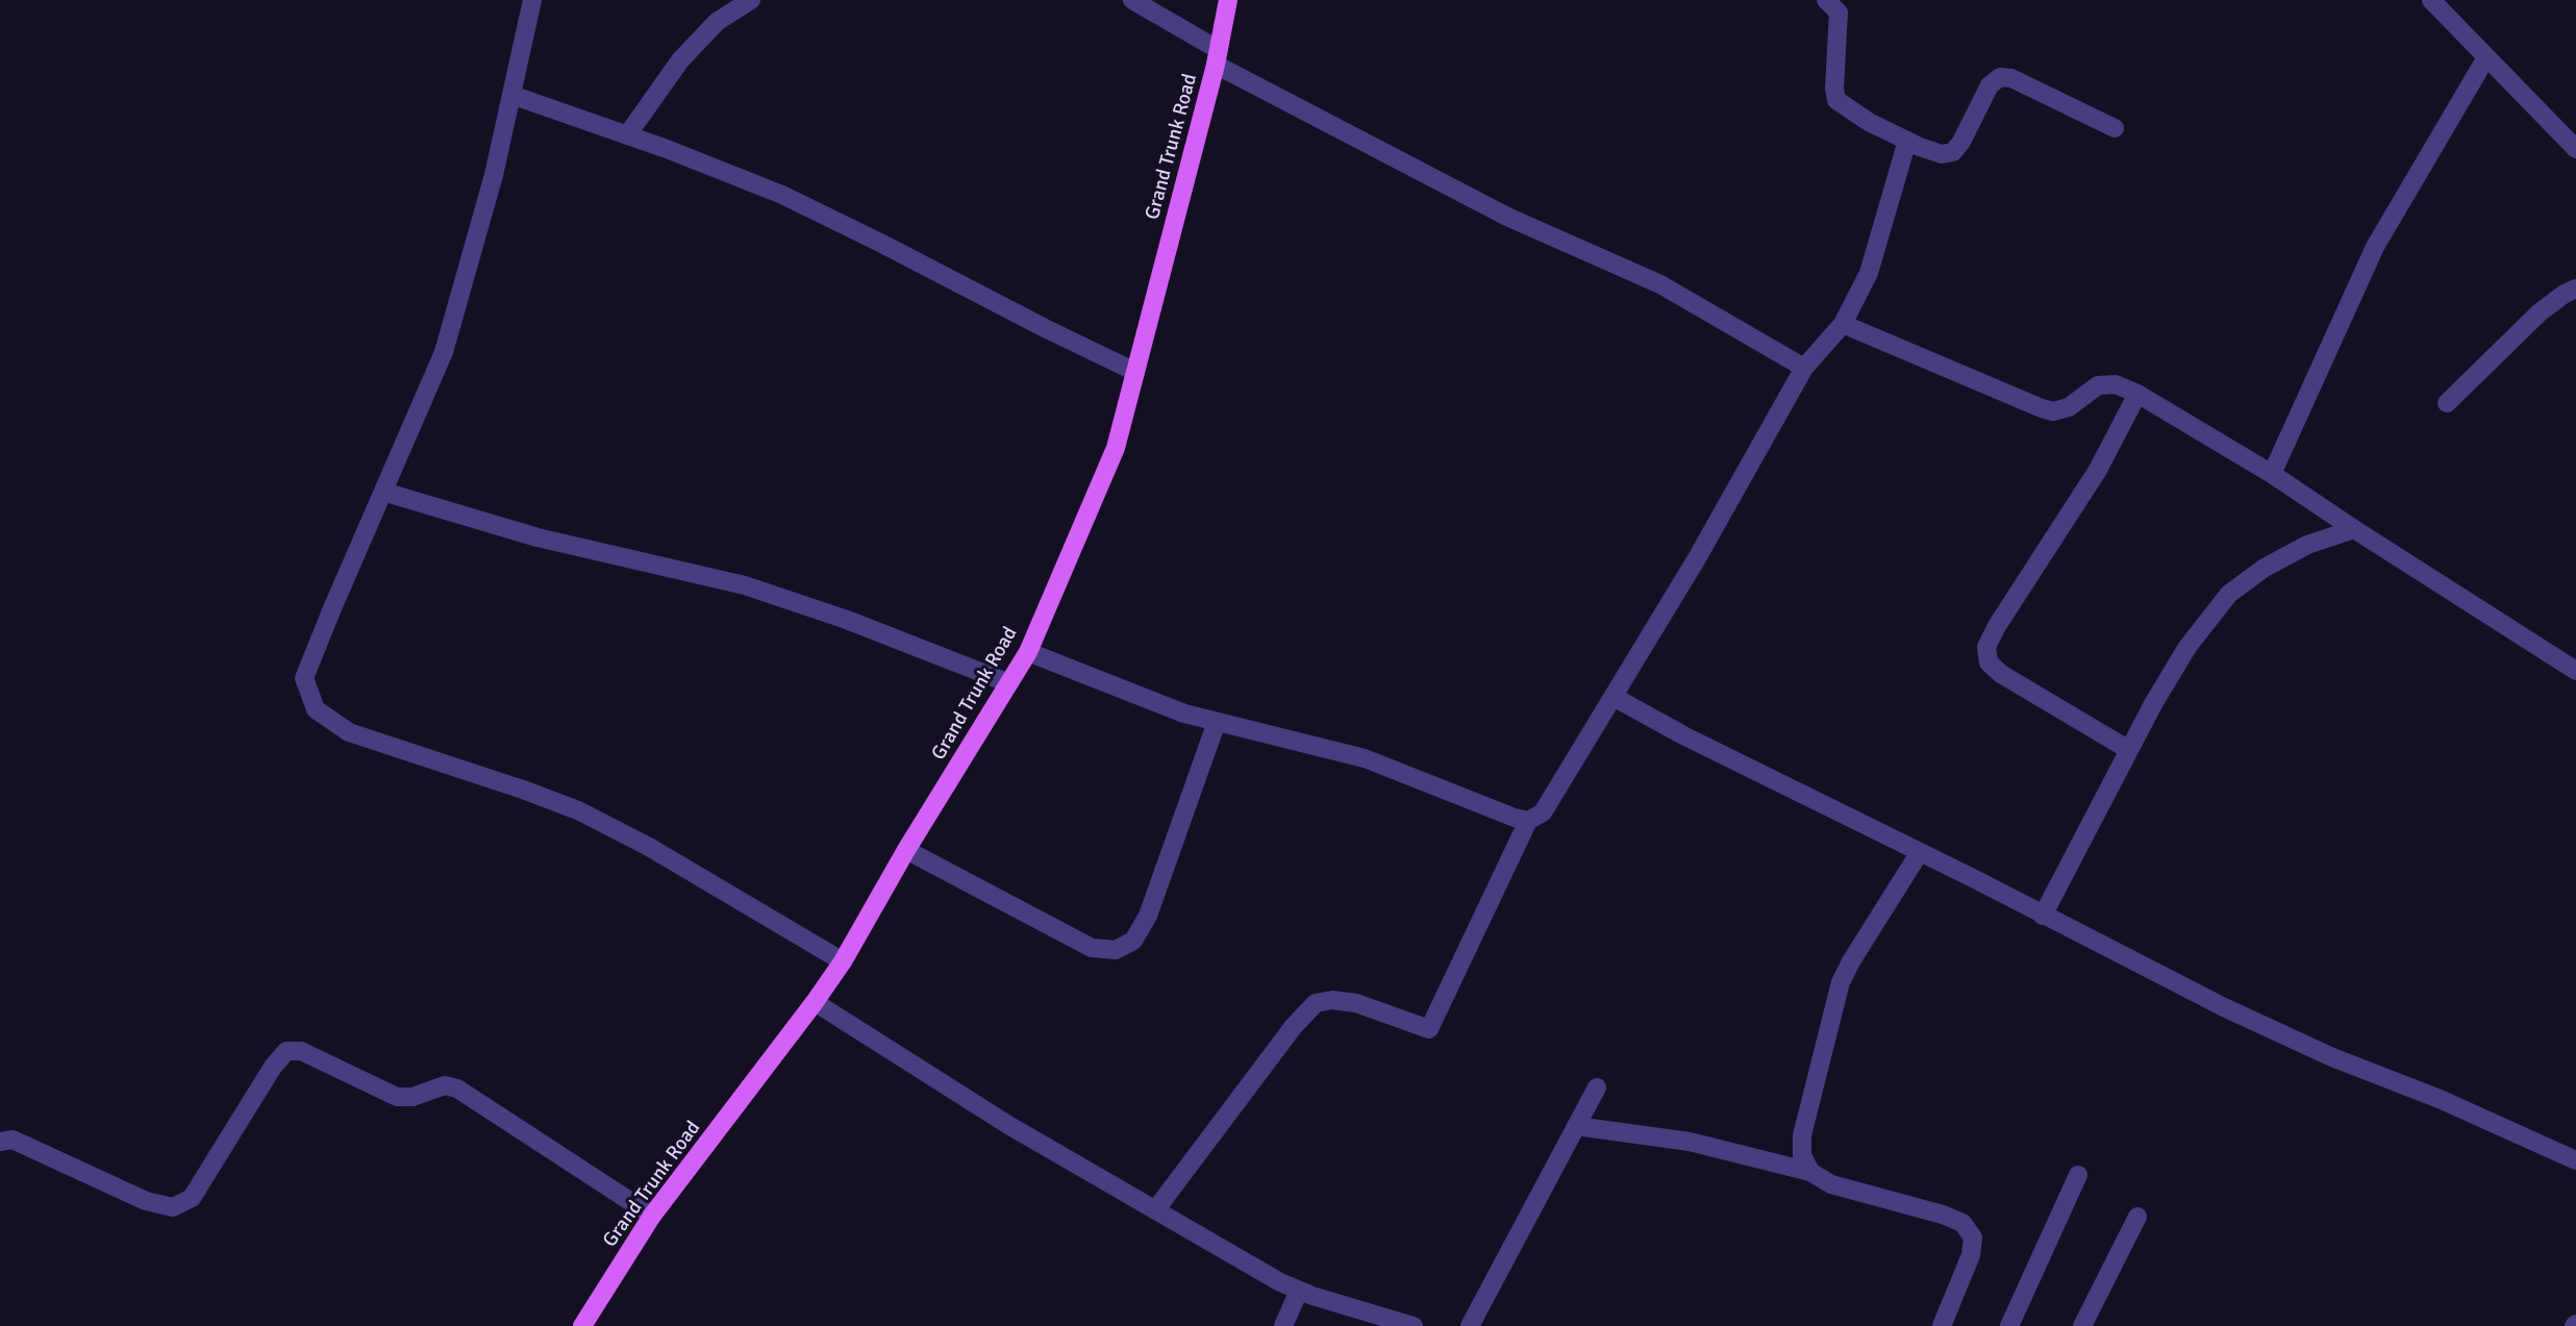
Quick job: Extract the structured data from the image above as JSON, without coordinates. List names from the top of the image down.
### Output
{
  "streets": {
    "main road": ["Grand Trunk Road"]
  }
}
